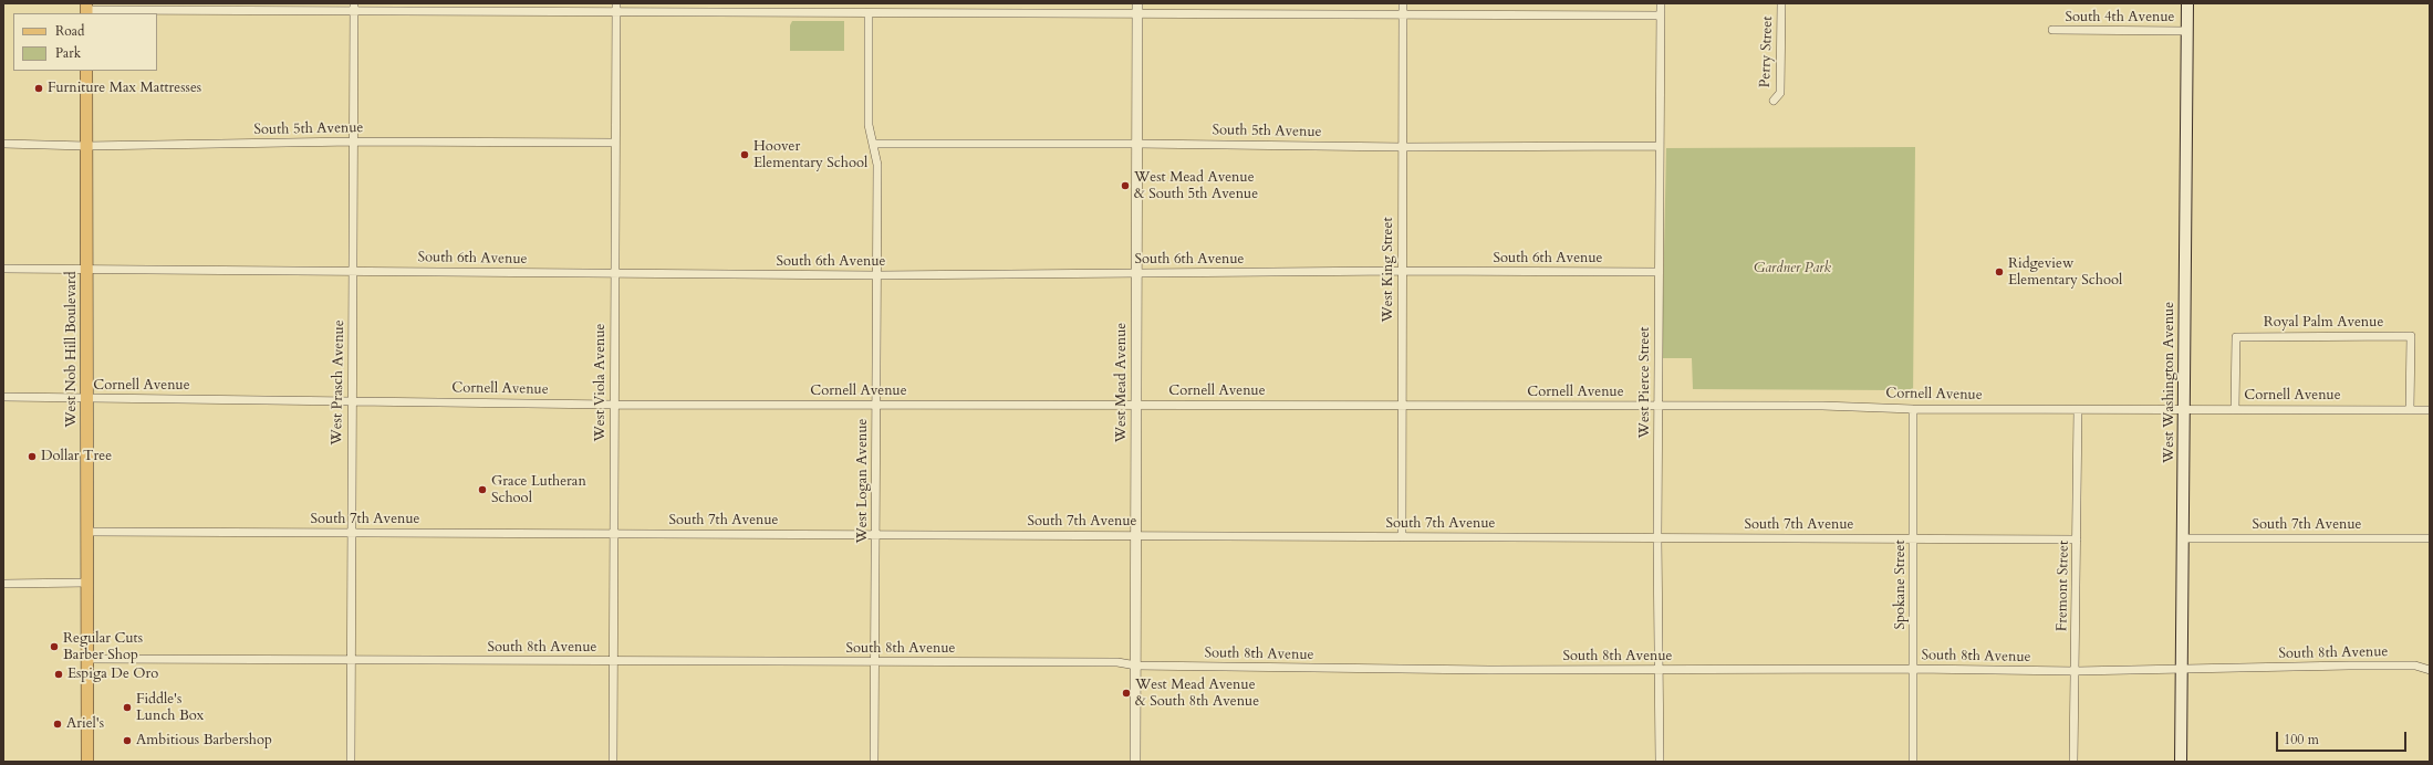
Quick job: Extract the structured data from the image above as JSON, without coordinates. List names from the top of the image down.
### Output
{
  "streets": {
    "main road": ["West Nob Hill Boulevard", "West Washington Avenue"],
    "street": [
      "South 4th Avenue",
      "Perry Street",
      "South 5th Avenue",
      "South 6th Avenue",
      "West King Street",
      "Royal Palm Avenue",
      "West Prasch Avenue",
      "West Viola Avenue",
      "West Mead Avenue",
      "West Pierce Street",
      "Cornell Avenue",
      "West Logan Avenue",
      "South 7th Avenue",
      "Spokane Street",
      "Fremont Street",
      "South 8th Avenue"
    ]
  },
  "crossings": [
    ["South 4th Avenue", "West Washington Avenue"],
    ["South 5th Avenue", "West King Street"],
    ["South 5th Avenue", "West Nob Hill Boulevard"],
    ["South 5th Avenue", "West Prasch Avenue"],
    ["South 5th Avenue", "West Viola Avenue"],
    ["South 5th Avenue", "West Mead Avenue"],
    ["South 5th Avenue", "West Pierce Street"],
    ["South 5th Avenue", "West Logan Avenue"],
    ["South 6th Avenue", "West King Street"],
    ["South 6th Avenue", "West Nob Hill Boulevard"],
    ["South 6th Avenue", "West Prasch Avenue"],
    ["South 6th Avenue", "West Viola Avenue"],
    ["South 6th Avenue", "West Mead Avenue"],
    ["South 6th Avenue", "West Pierce Street"],
    ["South 6th Avenue", "West Logan Avenue"],
    ["West King Street", "Cornell Avenue"],
    ["West King Street", "South 7th Avenue"],
    ["Royal Palm Avenue", "Cornell Avenue"],
    ["West Nob Hill Boulevard", "Cornell Avenue"],
    ["West Nob Hill Boulevard", "South 7th Avenue"],
    ["West Nob Hill Boulevard", "South 8th Avenue"],
    ["West Prasch Avenue", "Cornell Avenue"],
    ["West Prasch Avenue", "South 7th Avenue"],
    ["West Prasch Avenue", "South 8th Avenue"],
    ["West Viola Avenue", "Cornell Avenue"],
    ["West Viola Avenue", "South 7th Avenue"],
    ["West Viola Avenue", "South 8th Avenue"],
    ["West Mead Avenue", "Cornell Avenue"],
    ["West Mead Avenue", "South 7th Avenue"],
    ["West Mead Avenue", "South 8th Avenue"],
    ["West Pierce Street", "Cornell Avenue"],
    ["West Pierce Street", "South 7th Avenue"],
    ["West Pierce Street", "South 8th Avenue"],
    ["West Washington Avenue", "Cornell Avenue"],
    ["West Washington Avenue", "South 7th Avenue"],
    ["West Washington Avenue", "South 8th Avenue"],
    ["Cornell Avenue", "West Logan Avenue"],
    ["Cornell Avenue", "Spokane Street"],
    ["Cornell Avenue", "Fremont Street"],
    ["West Logan Avenue", "South 7th Avenue"],
    ["West Logan Avenue", "South 8th Avenue"],
    ["South 7th Avenue", "Spokane Street"],
    ["South 7th Avenue", "Fremont Street"],
    ["Spokane Street", "South 8th Avenue"],
    ["Fremont Street", "South 8th Avenue"]
  ],
  "parks": ["Gardner Park"],
  "places": [
    "Furniture Max Mattresses",
    "Hoover Elementary School",
    "West Mead Avenue & South 5th Avenue",
    "Ridgeview Elementary School",
    "Dollar Tree",
    "Grace Lutheran School",
    "Regular Cuts Barber Shop",
    "Espiga De Oro",
    "West Mead Avenue & South 8th Avenue",
    "Fiddle's Lunch Box",
    "Ariel's",
    "Ambitious Barbershop"
  ],
  "legend": ["Road", "Park"],
  "scale_bar": "100 m"
}
